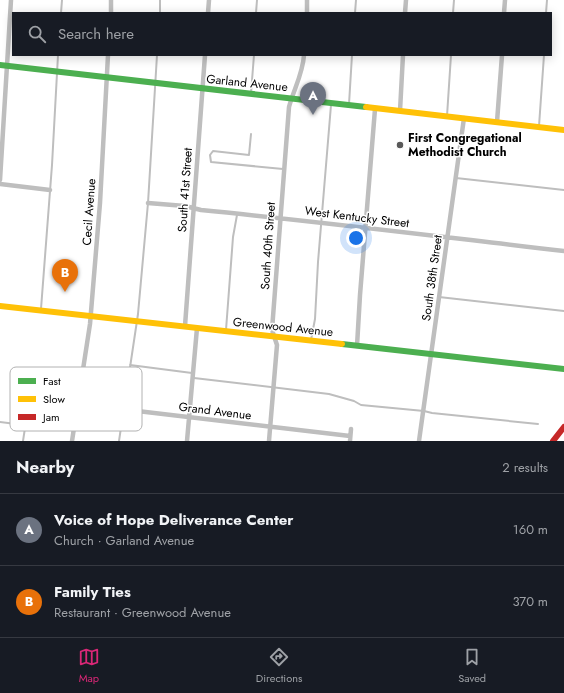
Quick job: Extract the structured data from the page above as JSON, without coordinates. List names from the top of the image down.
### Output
{
  "streets": {
    "main road": ["Garland Avenue", "Greenwood Avenue"],
    "street": [
      "South 41st Street",
      "Cecil Avenue",
      "West Kentucky Street",
      "South 40th Street",
      "South 38th Street",
      "Grand Avenue"
    ]
  },
  "crossings": [
    ["Garland Avenue", "South 41st Street"],
    ["Garland Avenue", "Cecil Avenue"],
    ["Garland Avenue", "South 40th Street"],
    ["Garland Avenue", "South 38th Street"],
    ["South 41st Street", "West Kentucky Street"],
    ["South 41st Street", "Greenwood Avenue"],
    ["Cecil Avenue", "Greenwood Avenue"],
    ["West Kentucky Street", "South 40th Street"],
    ["West Kentucky Street", "South 38th Street"],
    ["South 40th Street", "Greenwood Avenue"],
    ["South 40th Street", "Grand Avenue"],
    ["South 38th Street", "Greenwood Avenue"]
  ],
  "places": ["First Congregational Methodist Church"],
  "legend": ["Fast", "Slow", "Jam"],
  "page": {
    "search": "Search here",
    "pins": ["A", "B"],
    "heading": ["Nearby", "2 results"],
    "list": [
      {
        "mark": "A",
        "name": "Voice of Hope Deliverance Center",
        "note": "Church · Garland Avenue",
        "value": "160 m"
      },
      {
        "mark": "B",
        "name": "Family Ties",
        "note": "Restaurant · Greenwood Avenue",
        "value": "370 m"
      }
    ],
    "nav": ["Map", "Directions", "Saved"]
  }
}
